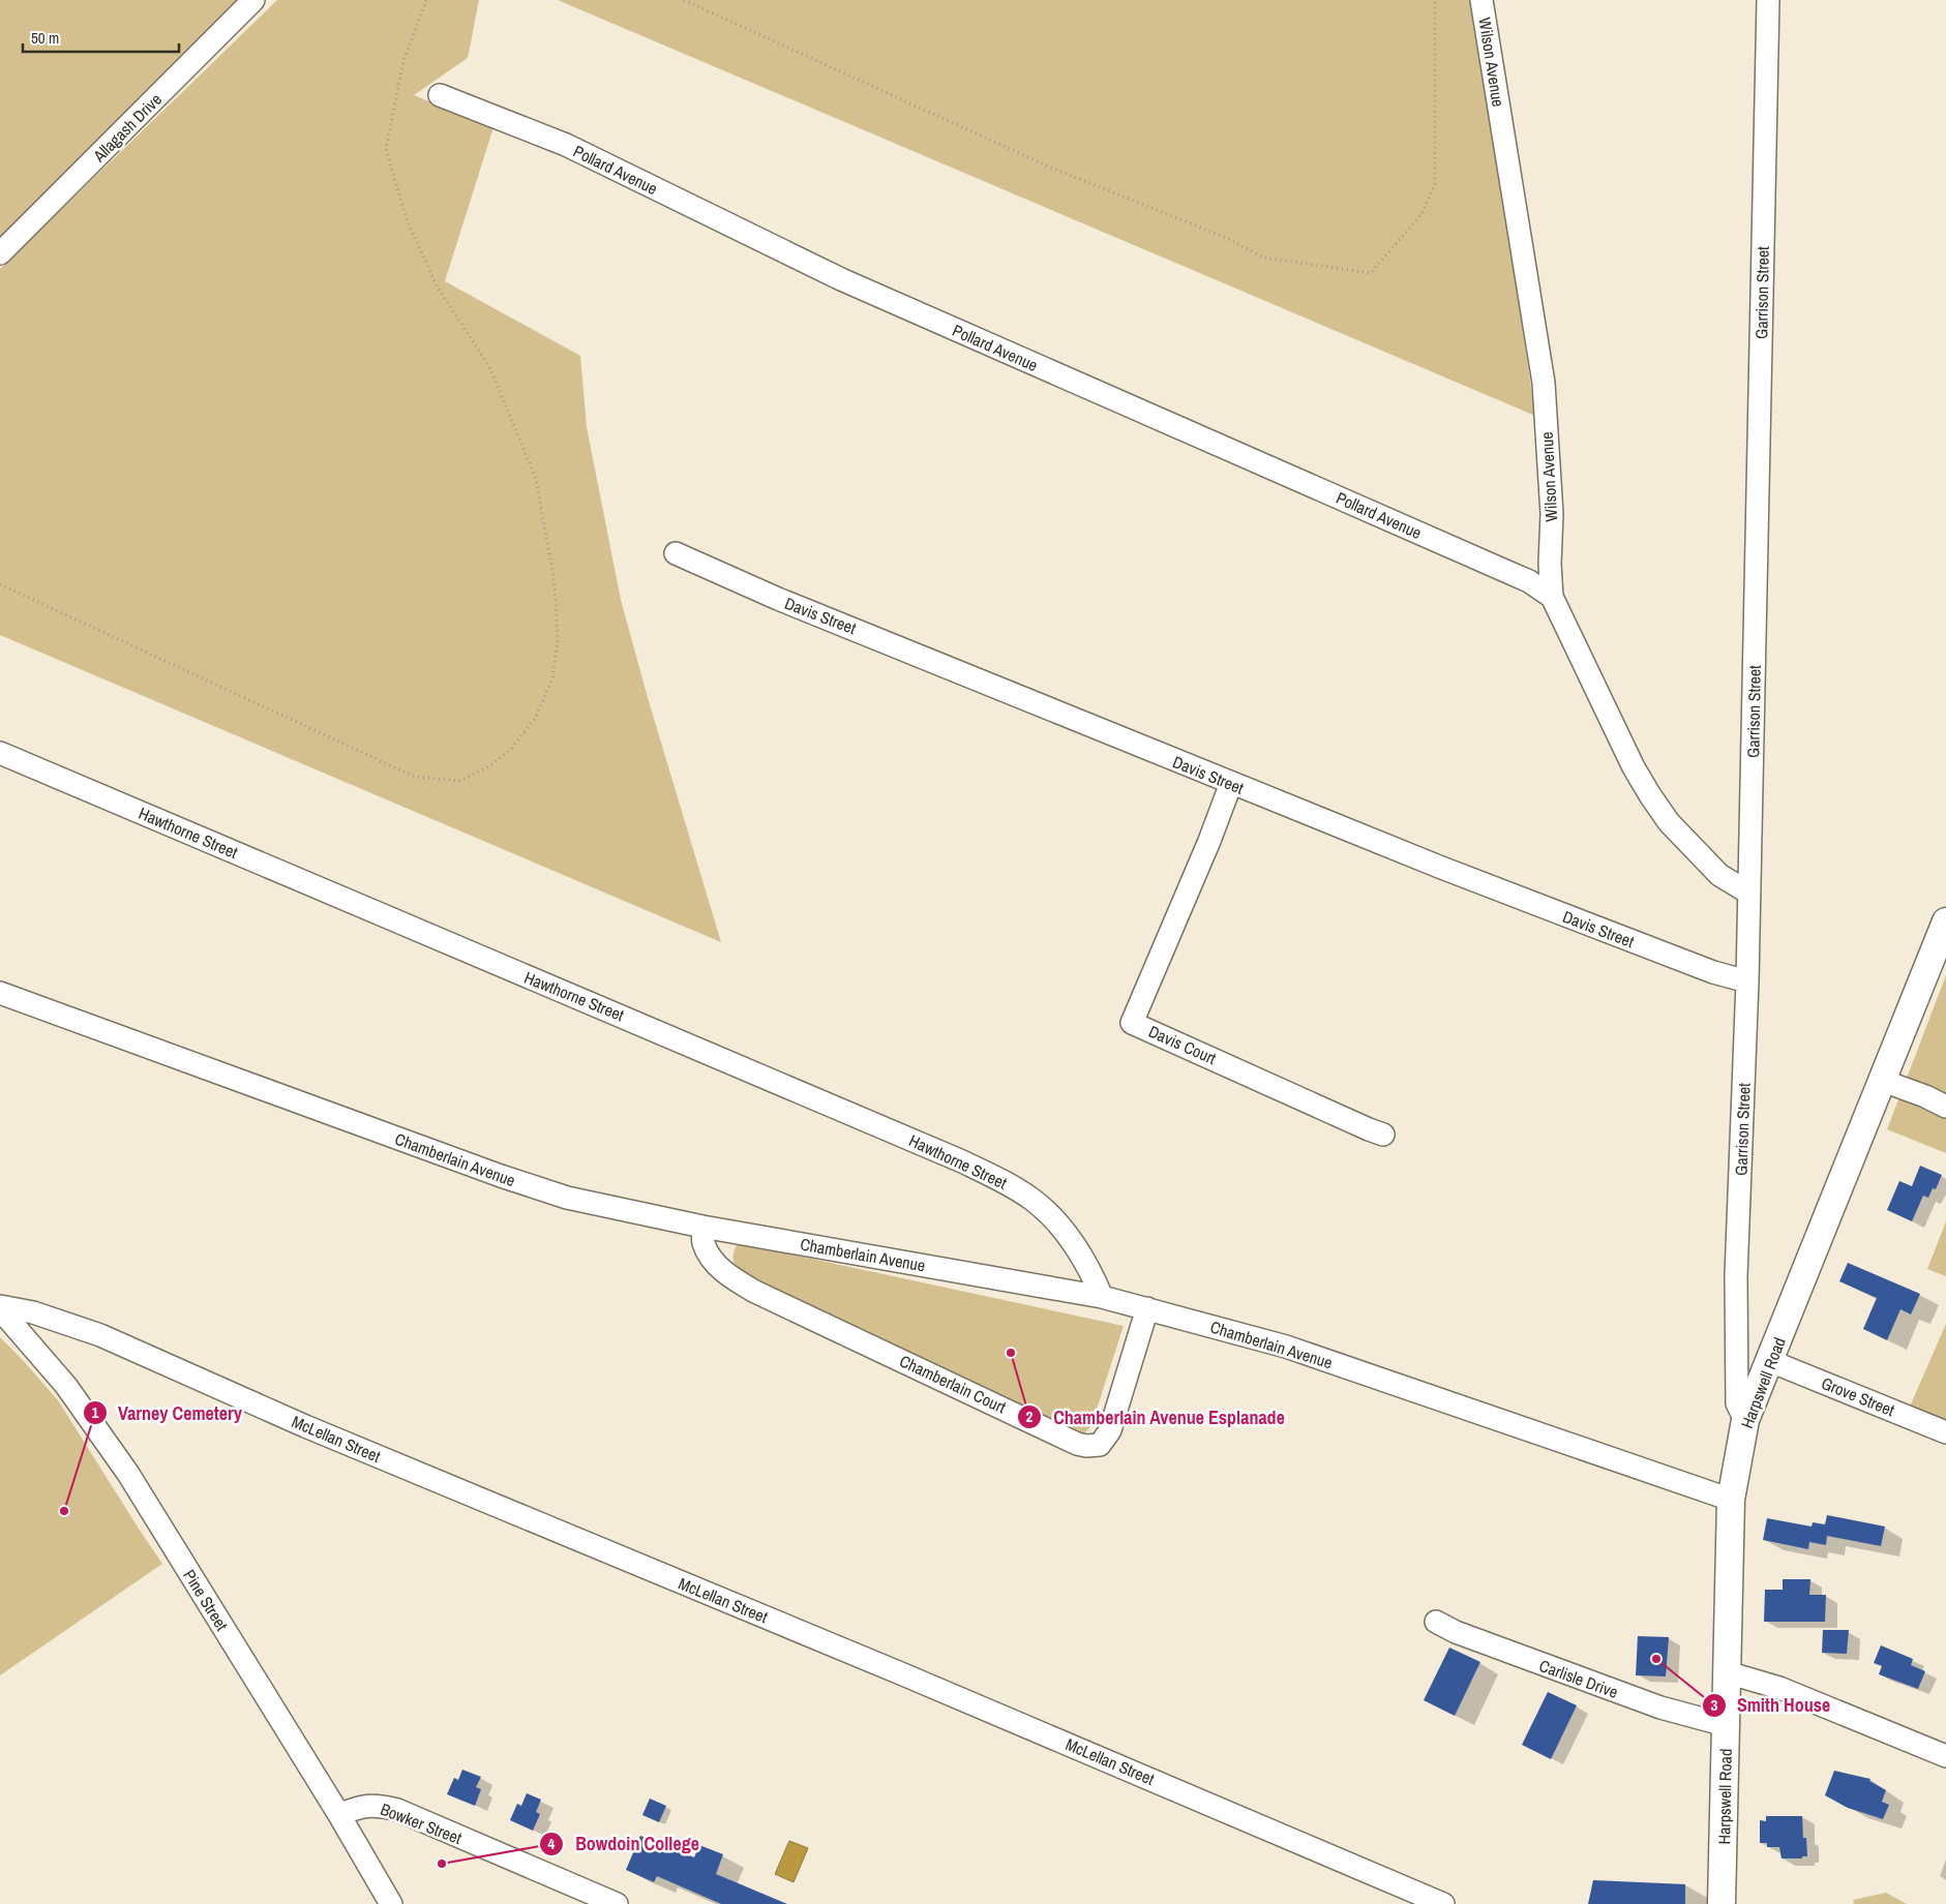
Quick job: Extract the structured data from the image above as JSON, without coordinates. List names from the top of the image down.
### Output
{
  "streets": {
    "main road": ["Harpswell Road"],
    "street": [
      "Wilson Avenue",
      "Allagash Drive",
      "Pollard Avenue",
      "Garrison Street",
      "Davis Street",
      "Hawthorne Street",
      "Davis Court",
      "Chamberlain Avenue",
      "Chamberlain Court",
      "Grove Street",
      "McLellan Street",
      "Pine Street",
      "Carlisle Drive",
      "Bowker Street"
    ]
  },
  "crossings": [
    ["Wilson Avenue", "Pollard Avenue"],
    ["Wilson Avenue", "Garrison Street"],
    ["Garrison Street", "Davis Street"],
    ["Garrison Street", "Harpswell Road"],
    ["Davis Street", "Davis Court"],
    ["Hawthorne Street", "Chamberlain Avenue"],
    ["Chamberlain Avenue", "Harpswell Road"],
    ["Chamberlain Avenue", "Chamberlain Court"],
    ["Harpswell Road", "Grove Street"],
    ["Harpswell Road", "Carlisle Drive"],
    ["McLellan Street", "Pine Street"],
    ["Pine Street", "Bowker Street"]
  ],
  "places": [
    "Chamberlain Avenue Esplanade",
    "Varney Cemetery",
    "Smith House",
    "Bowdoin College"
  ],
  "scale_bar": "50 m"
}
